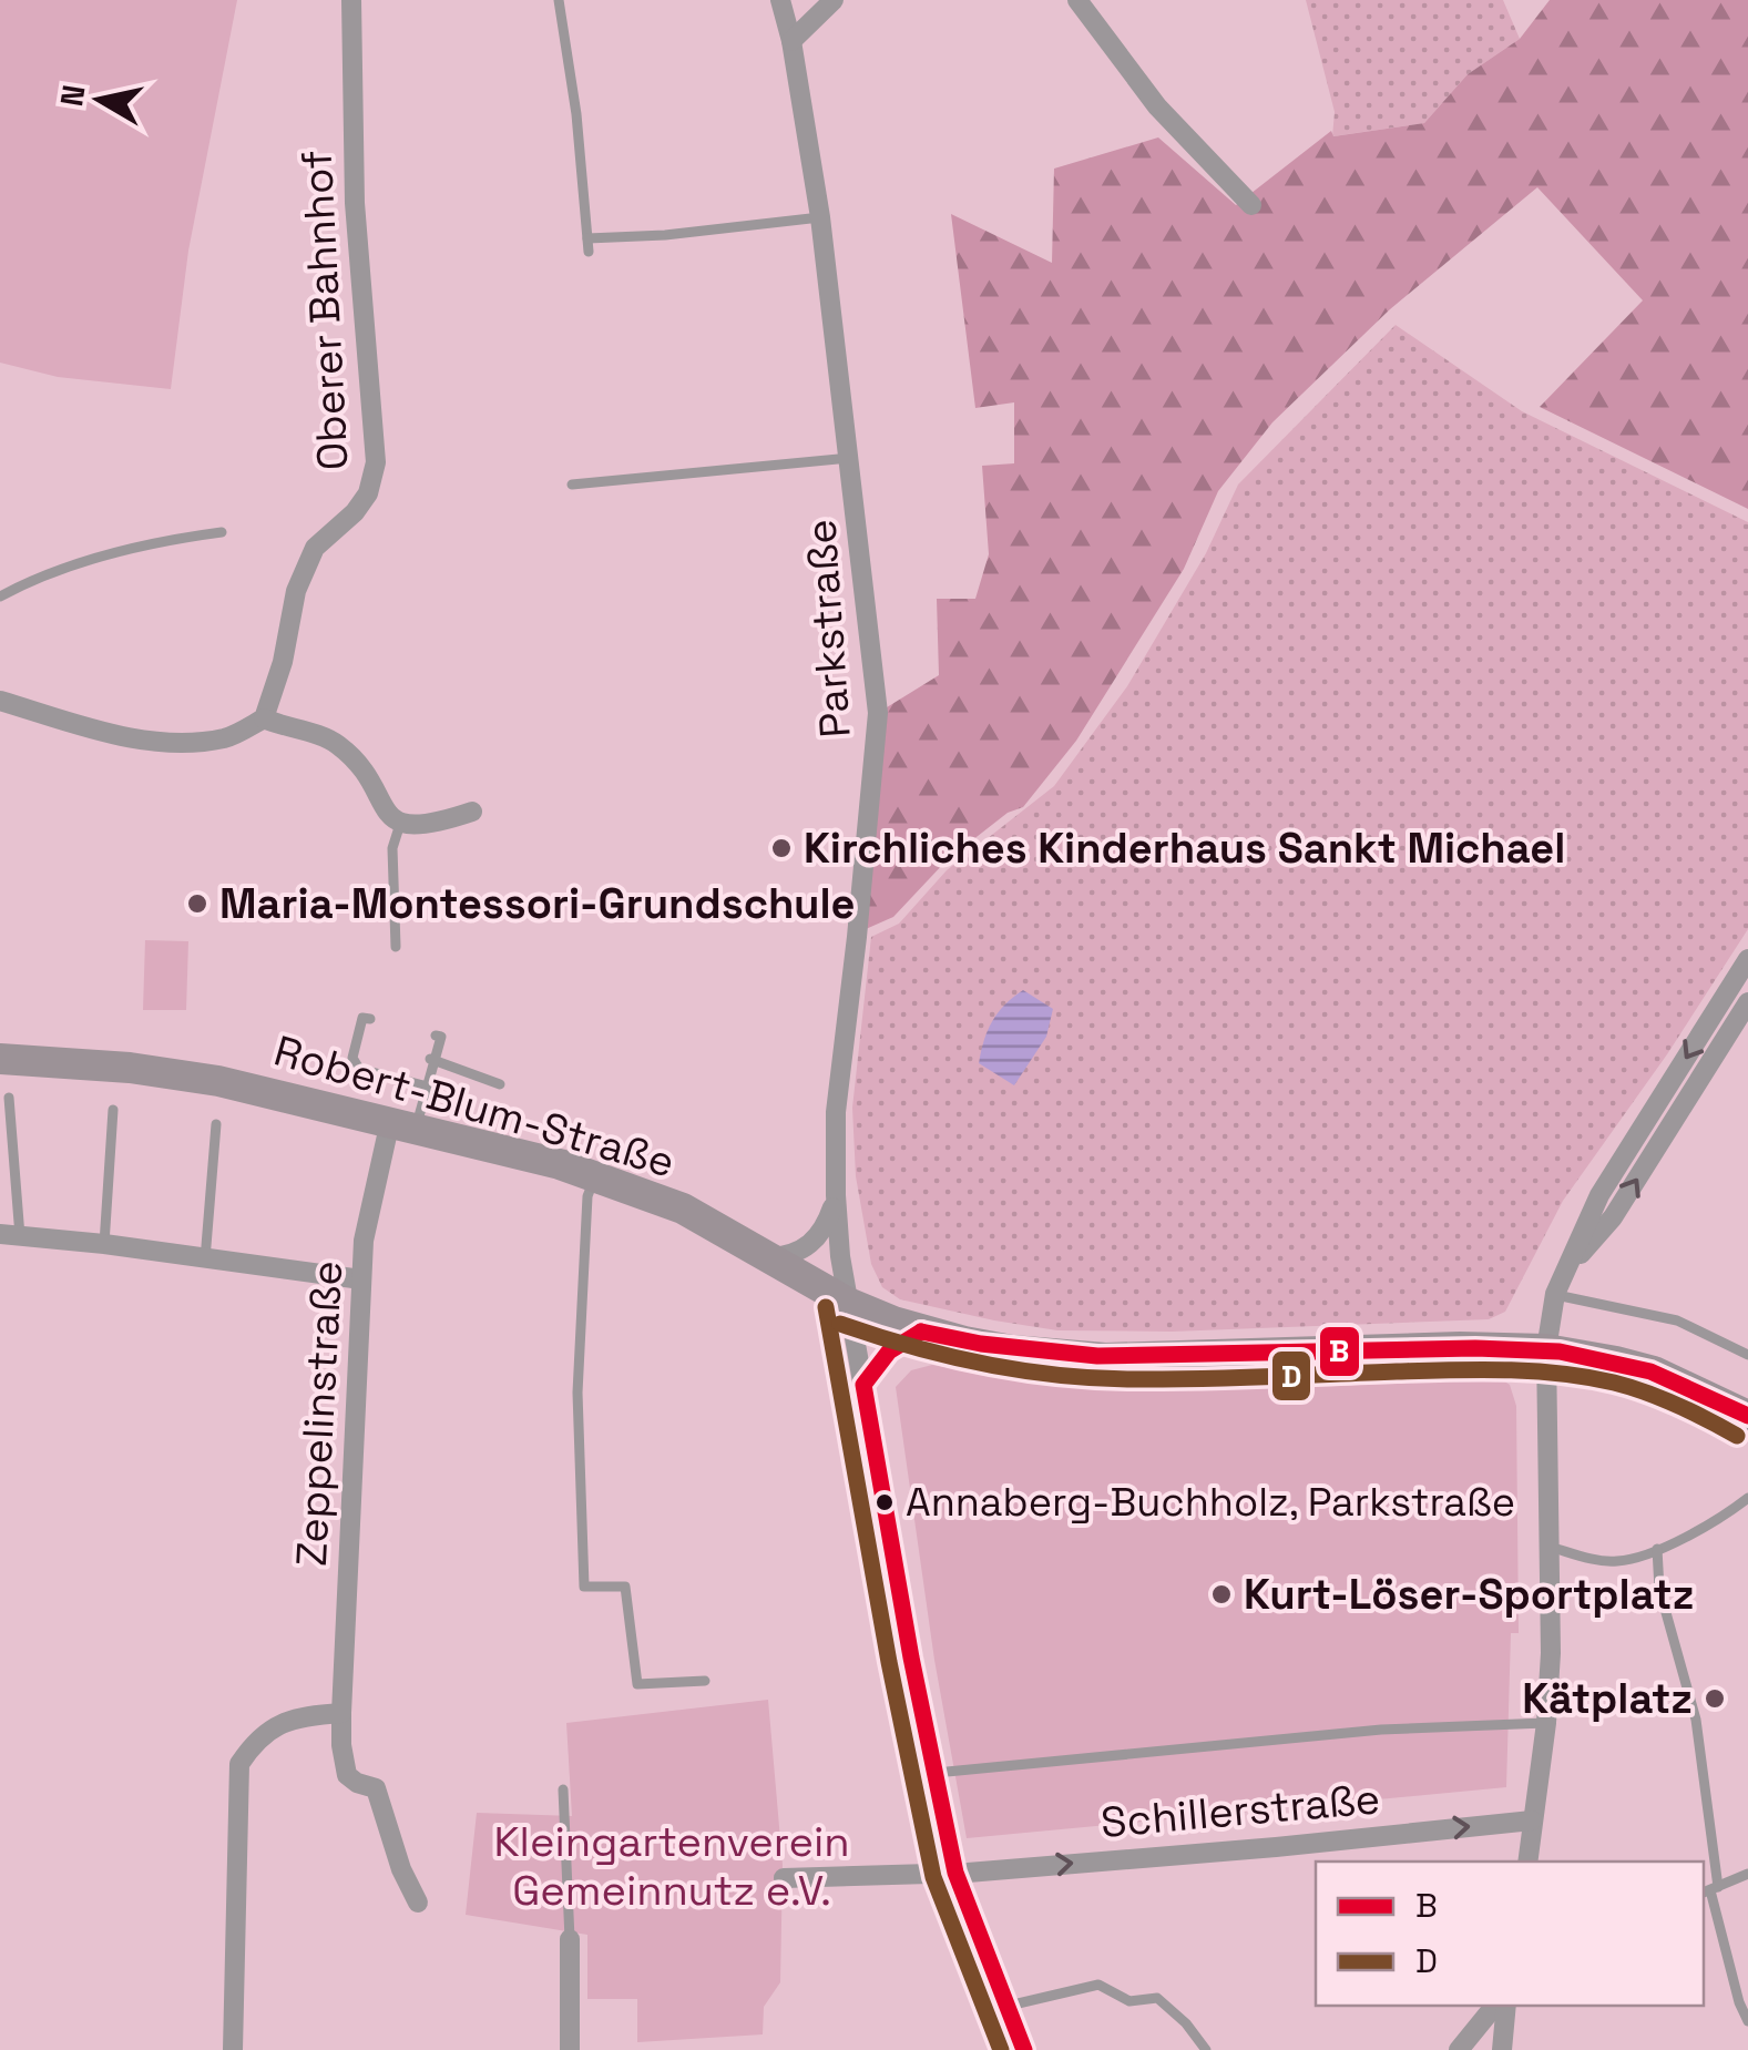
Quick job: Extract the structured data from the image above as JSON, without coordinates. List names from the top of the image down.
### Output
{
  "streets": {
    "main road": ["Robert-Blum-Straße"],
    "street": [
      "Oberer Bahnhof",
      "Parkstraße",
      "Zeppelinstraße",
      "Schillerstraße"
    ]
  },
  "crossings": [
    ["Parkstraße", "Robert-Blum-Straße"],
    ["Parkstraße", "Schillerstraße"],
    ["Robert-Blum-Straße", "Zeppelinstraße"]
  ],
  "one_way": ["Schillerstraße"],
  "parks": ["Kleingartenverein Gemeinnutz e.V."],
  "places": [
    "Kirchliches Kinderhaus Sankt Michael",
    "Maria-Montessori-Grundschule",
    "Annaberg-Buchholz, Parkstraße",
    "Kurt-Löser-Sportplatz",
    "Kätplatz"
  ],
  "lines": ["transit line D", "transit line B"],
  "legend": ["B", "D"],
  "north": "left"
}
